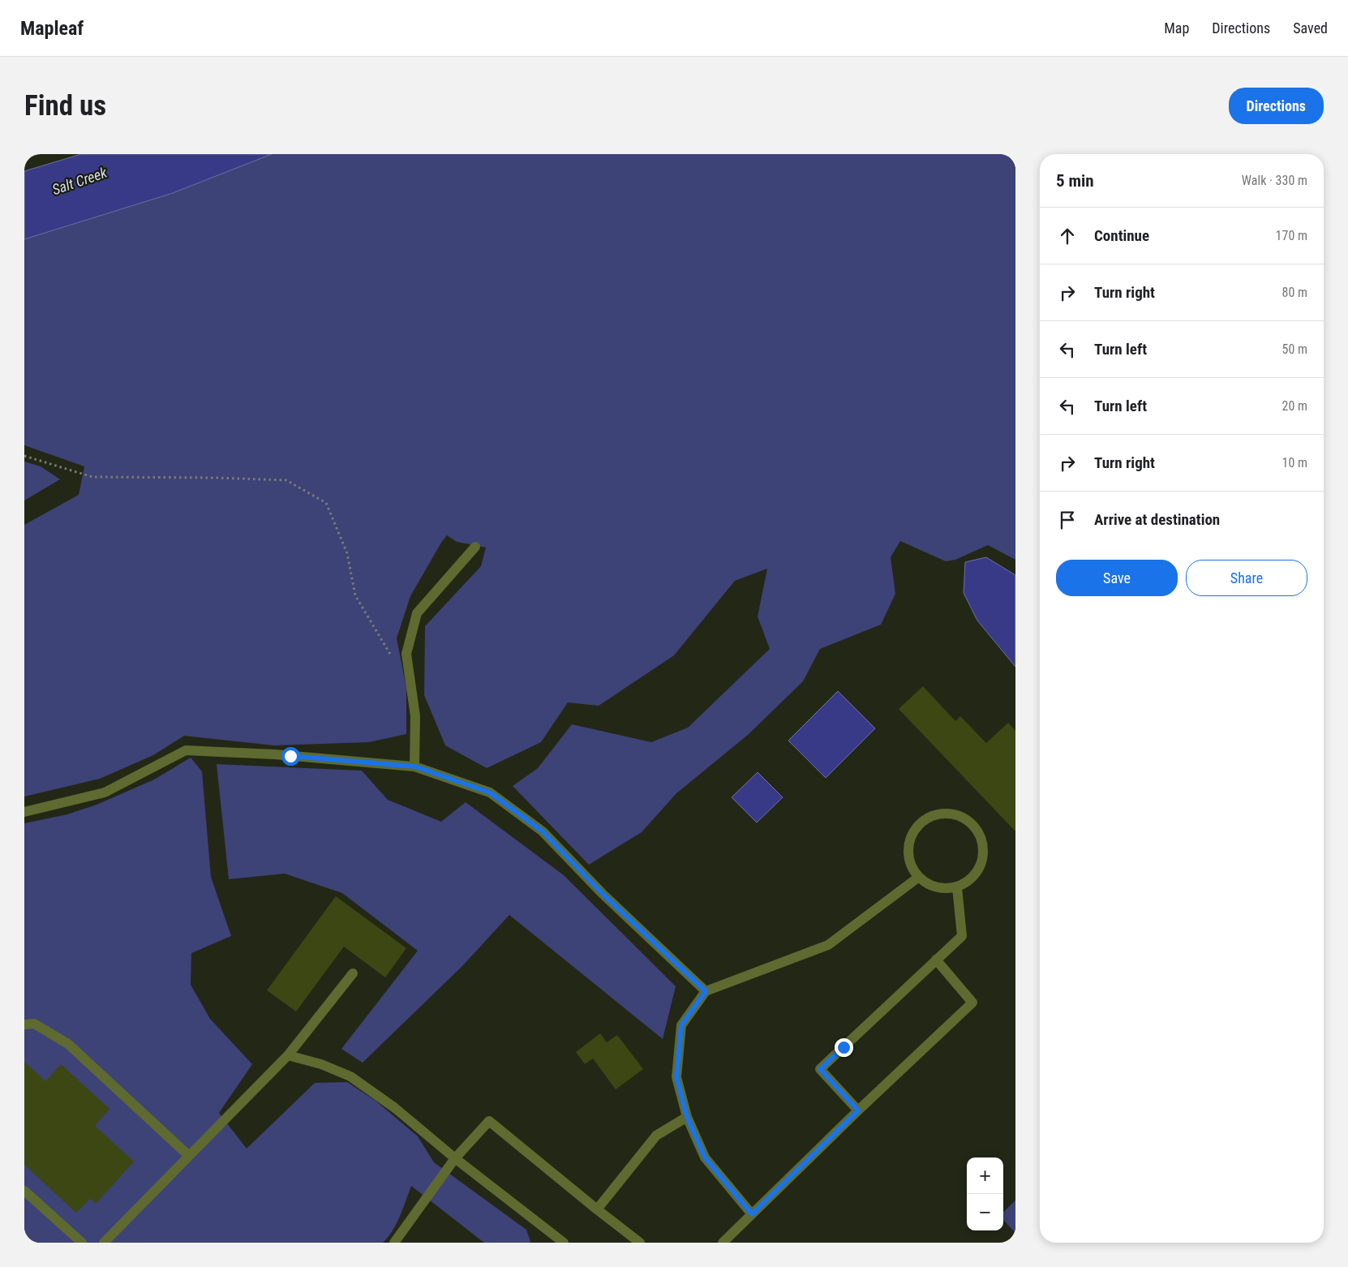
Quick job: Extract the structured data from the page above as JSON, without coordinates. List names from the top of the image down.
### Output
{
  "water": ["Salt Creek"],
  "page": {
    "header": "Mapleaf",
    "nav": ["Map", "Directions", "Saved"],
    "buttons": [
      "Directions",
      ["Save", "Share"]
    ],
    "title": "Find us",
    "heading": ["5 min", "Walk · 330 m"],
    "list": [
      ["Continue", "170 m"],
      ["Turn right", "80 m"],
      ["Turn left", "50 m"],
      ["Turn left", "20 m"],
      ["Turn right", "10 m"],
      "Arrive at destination"
    ],
    "map_buttons": ["+", "−"]
  }
}
